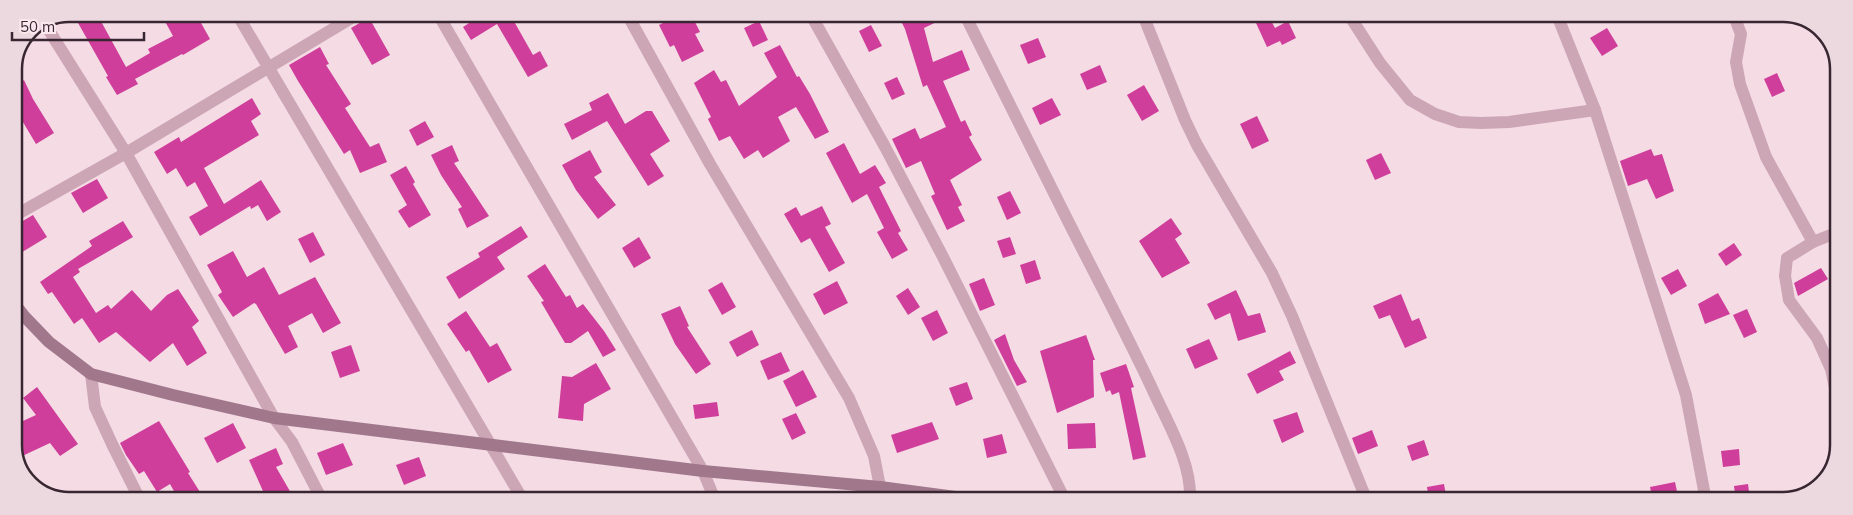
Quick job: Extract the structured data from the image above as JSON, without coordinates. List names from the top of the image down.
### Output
{
  "scale_bar": "50 m"
}
